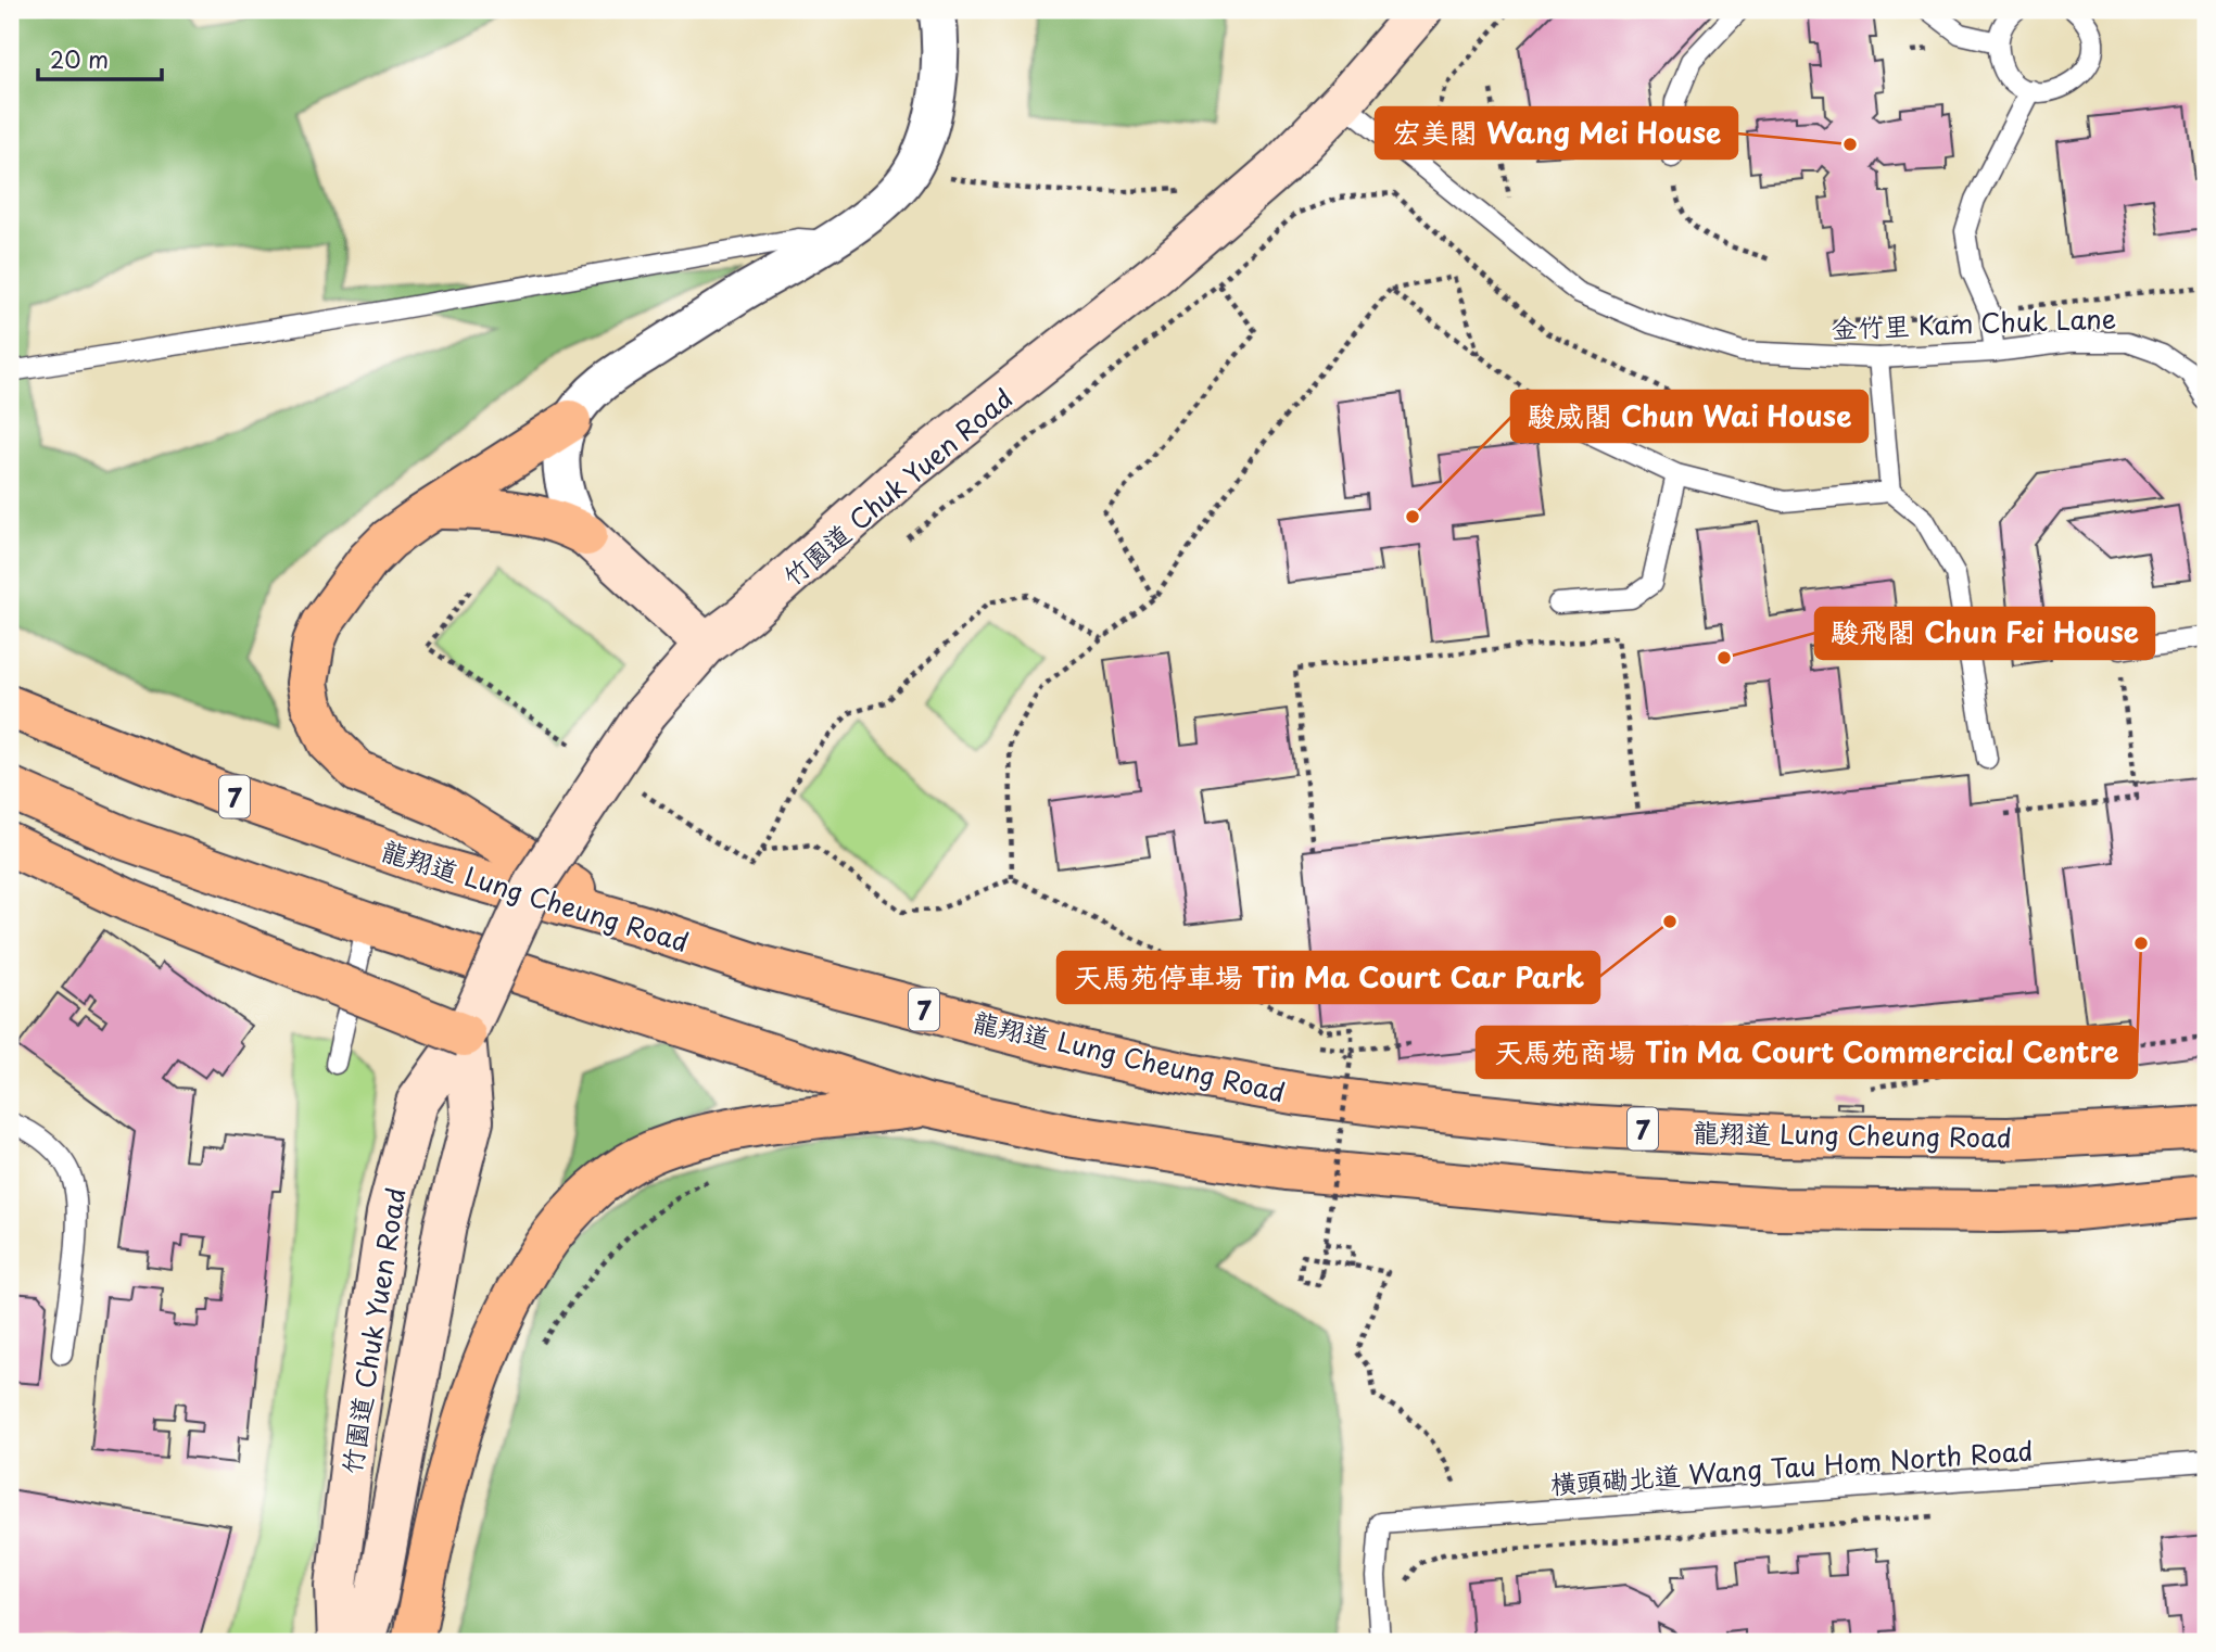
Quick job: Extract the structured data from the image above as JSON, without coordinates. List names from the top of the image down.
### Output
{
  "streets": {
    "highway": ["7", "龍翔道 Lung Cheung Road"],
    "main road": ["竹園道 Chuk Yuen Road"],
    "lane": ["金竹里 Kam Chuk Lane", "橫頭磡北道 Wang Tau Hom North Road"]
  },
  "crossings": [
    ["金竹里 Kam Chuk Lane", "竹園道 Chuk Yuen Road"]
  ],
  "places": [
    "宏美閣 Wang Mei House",
    "駿威閣 Chun Wai House",
    "駿飛閣 Chun Fei House",
    "天馬苑停車場 Tin Ma Court Car Park",
    "天馬苑商場 Tin Ma Court Commercial Centre"
  ],
  "scale_bar": "20 m"
}
